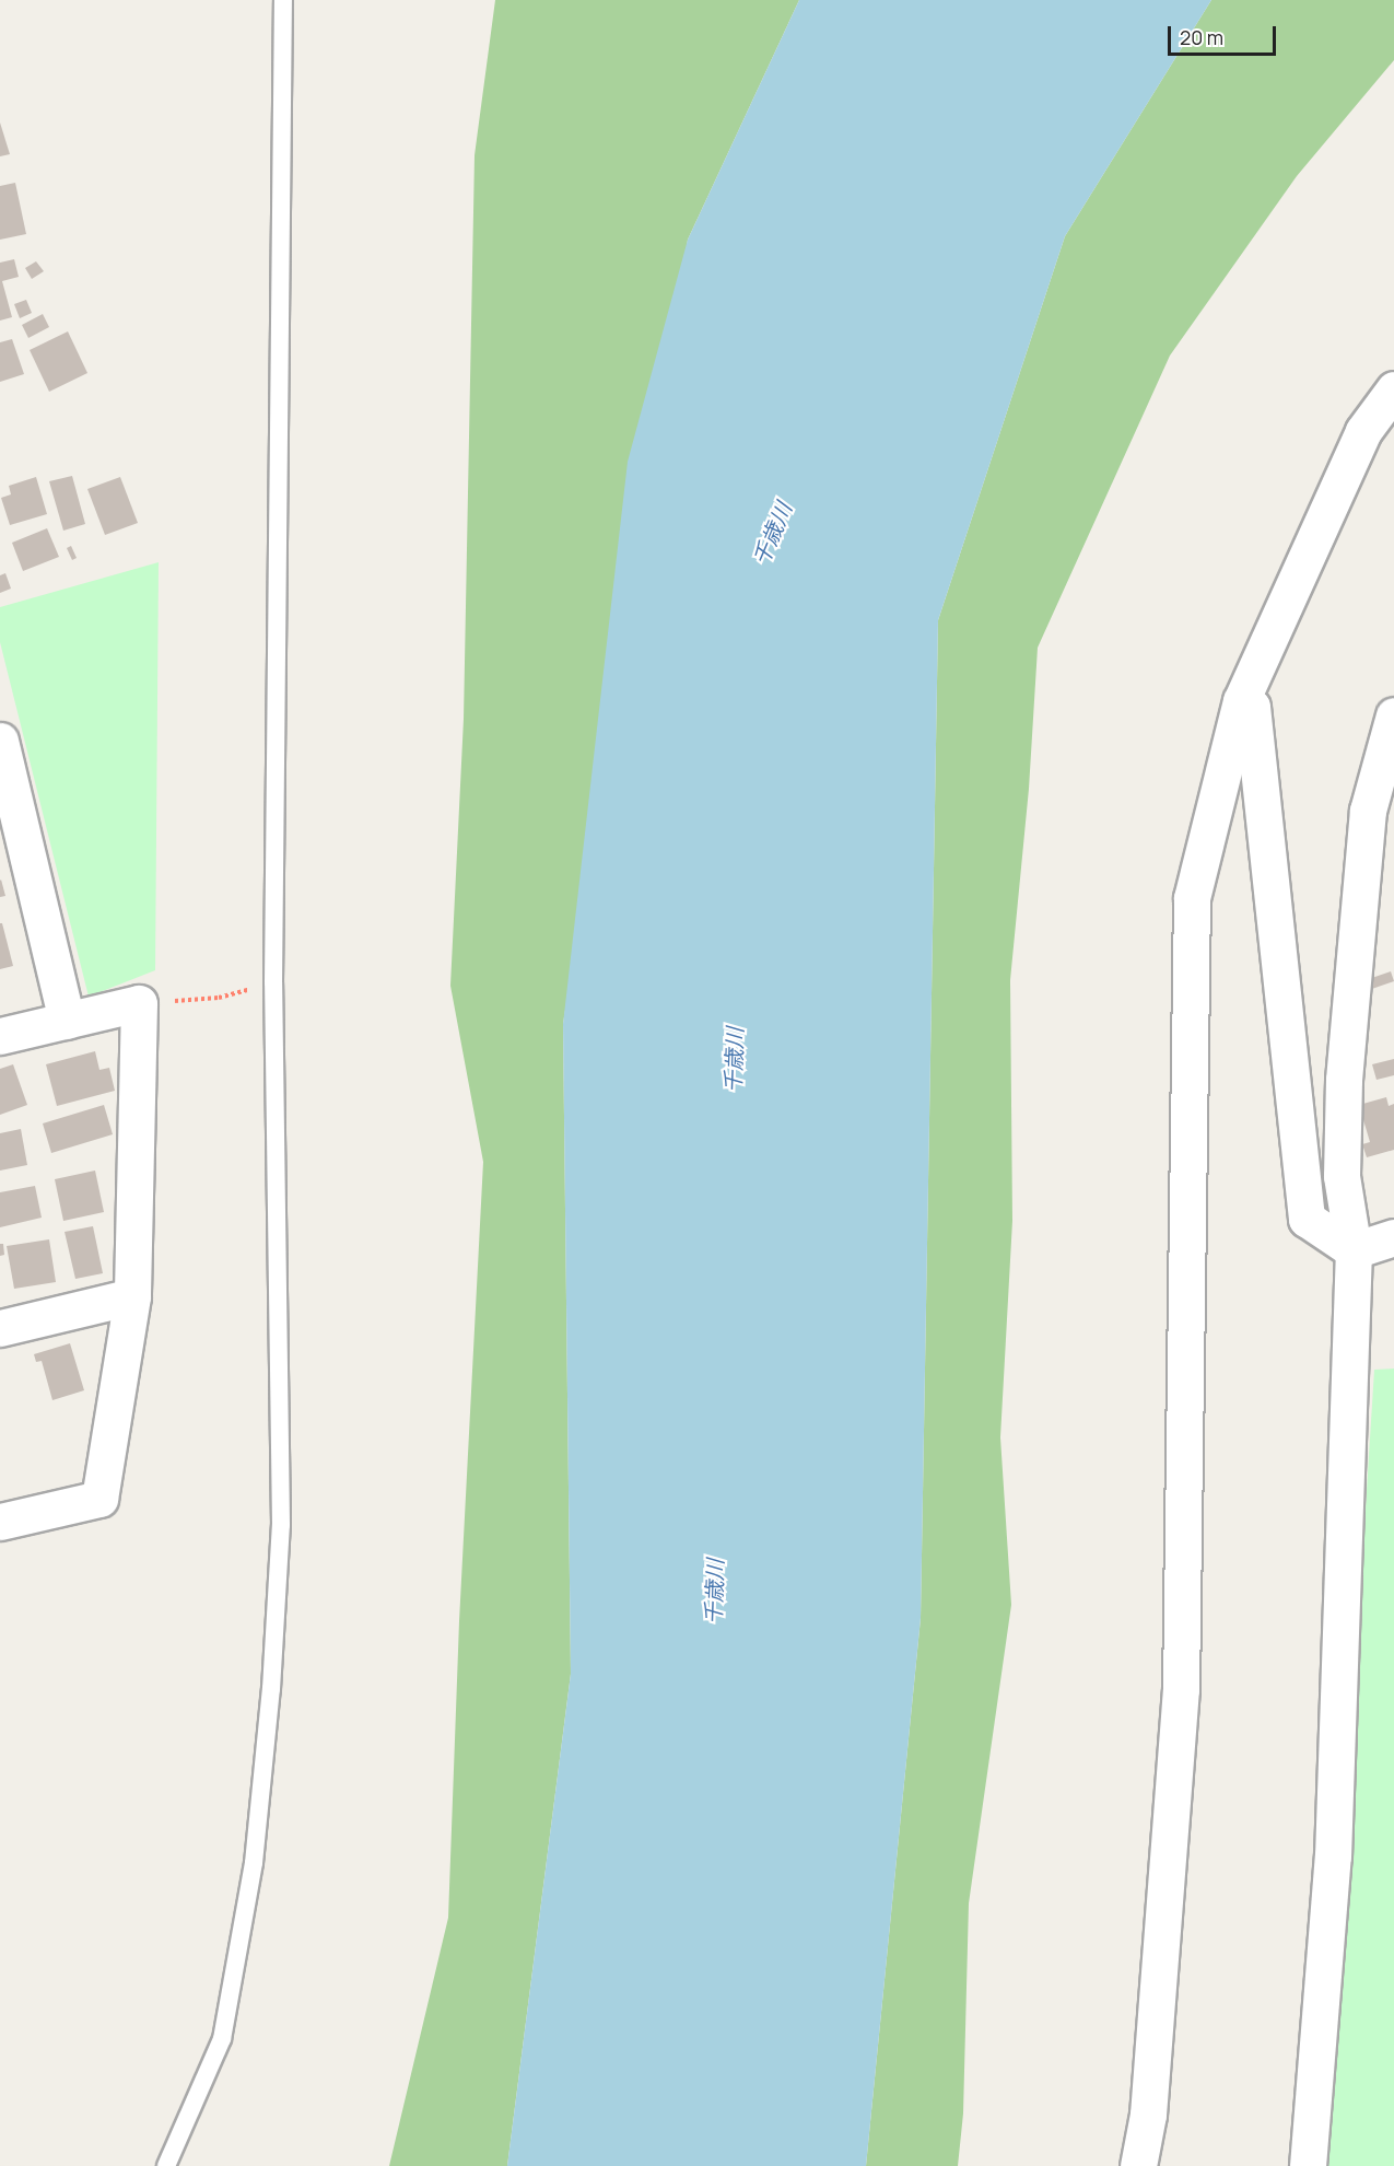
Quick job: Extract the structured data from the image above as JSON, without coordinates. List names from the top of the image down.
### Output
{
  "water": ["千歳川"],
  "scale_bar": "20 m"
}
